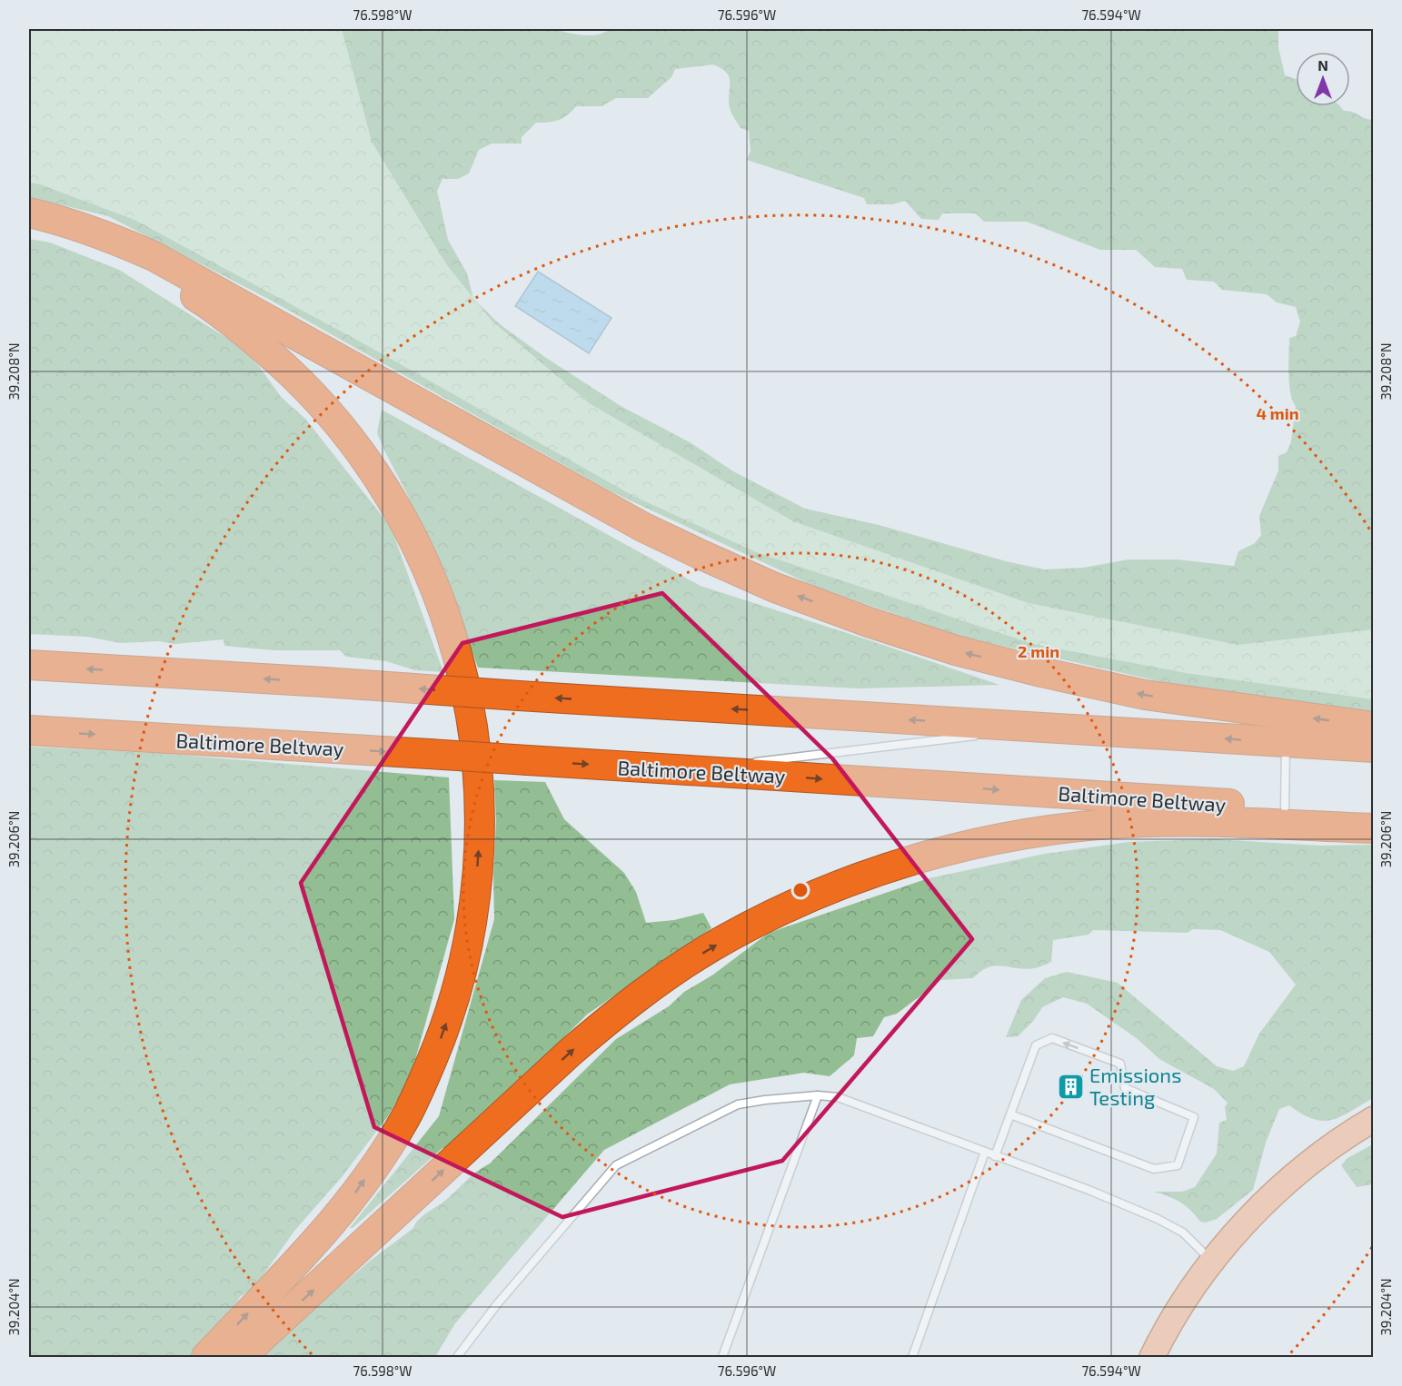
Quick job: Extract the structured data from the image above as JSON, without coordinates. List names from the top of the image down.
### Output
{
  "streets": {
    "highway": ["Baltimore Beltway"]
  },
  "places": {
    "building": ["Emissions Testing"]
  },
  "north": "top",
  "coordinates": [
    "76.598°W",
    "76.596°W",
    "76.594°W",
    "39.208°N",
    "39.206°N",
    "39.204°N"
  ],
  "rings": ["4 min", "2 min"]
}
